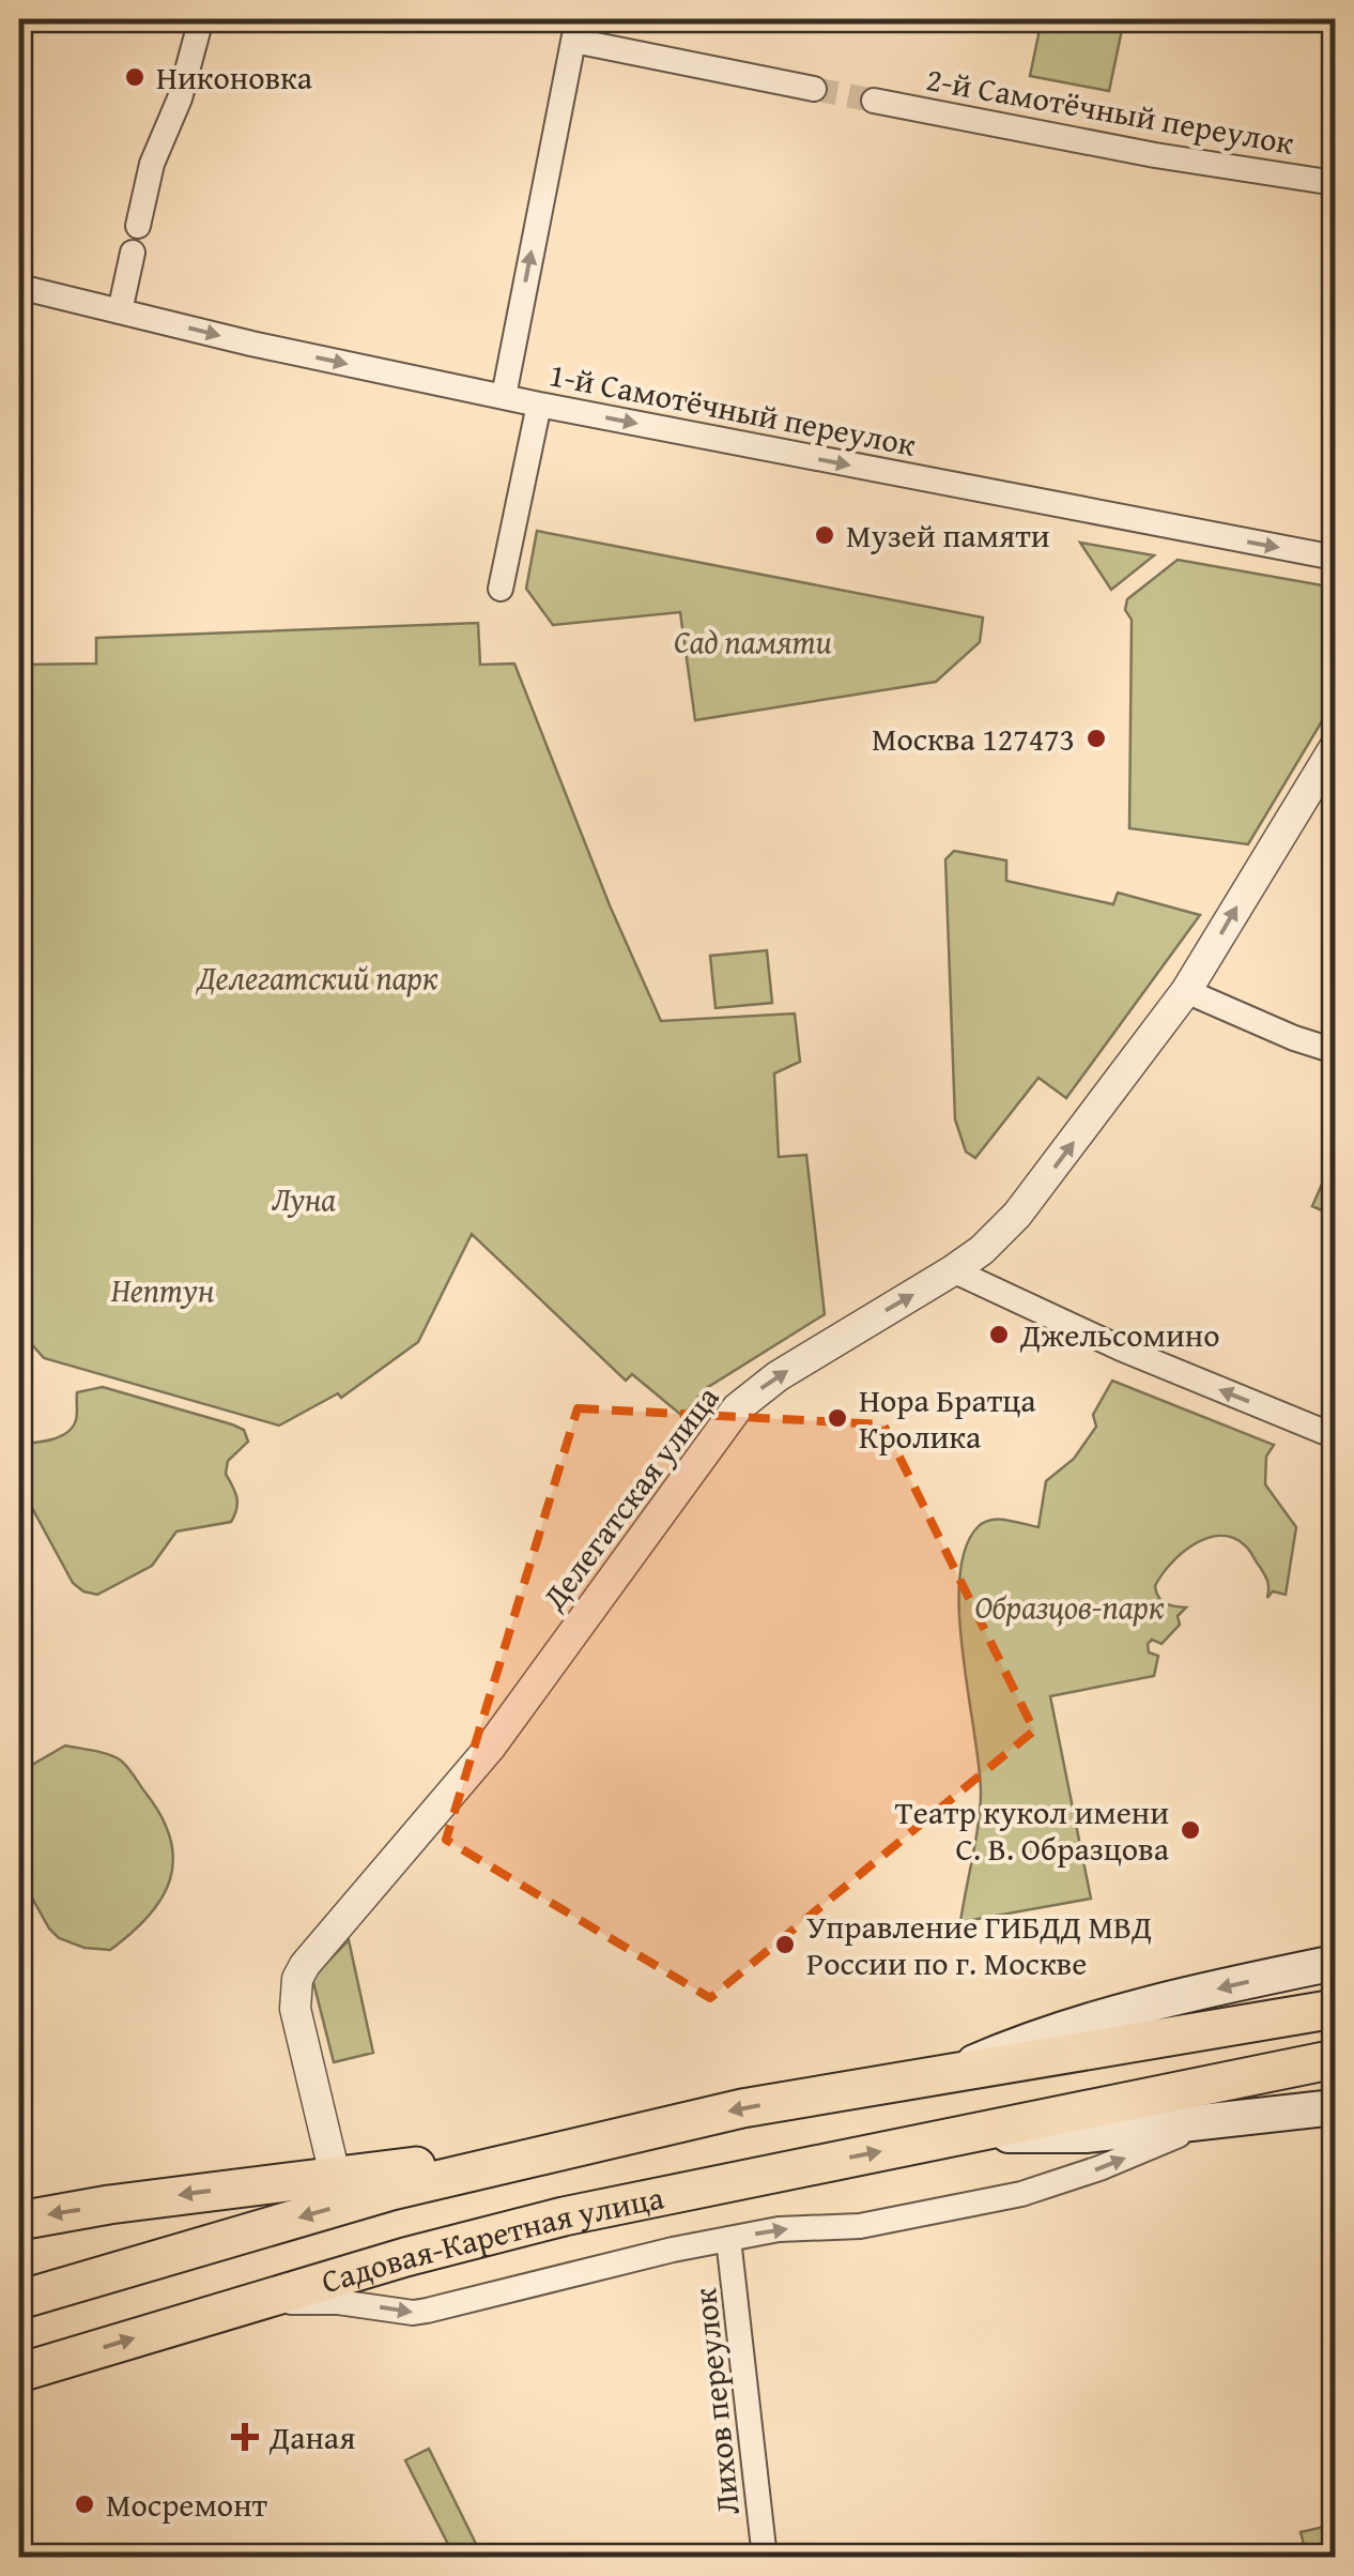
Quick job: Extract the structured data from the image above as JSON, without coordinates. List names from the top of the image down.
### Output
{
  "streets": {
    "main road": ["Садовая-Каретная улица"],
    "street": [
      "2-й Самотёчный переулок",
      "1-й Самотёчный переулок",
      "Делегатская улица",
      "Лихов переулок"
    ]
  },
  "crossings": [
    ["Делегатская улица", "Садовая-Каретная улица"]
  ],
  "one_way": ["1-й Самотёчный переулок", "Делегатская улица"],
  "parks": [
    "Сад памяти",
    "Делегатский парк",
    "Луна",
    "Нептун",
    "Образцов-парк"
  ],
  "places": {
    "other": [
      "Никоновка",
      "Музей памяти",
      "Москва 127473",
      "Джельсомино",
      "Нора Братца Кролика",
      "Театр кукол имени С. В. Образцова",
      "Управление ГИБДД МВД России по г. Москве",
      "Мосремонт"
    ],
    "health": ["Даная"]
  }
}
